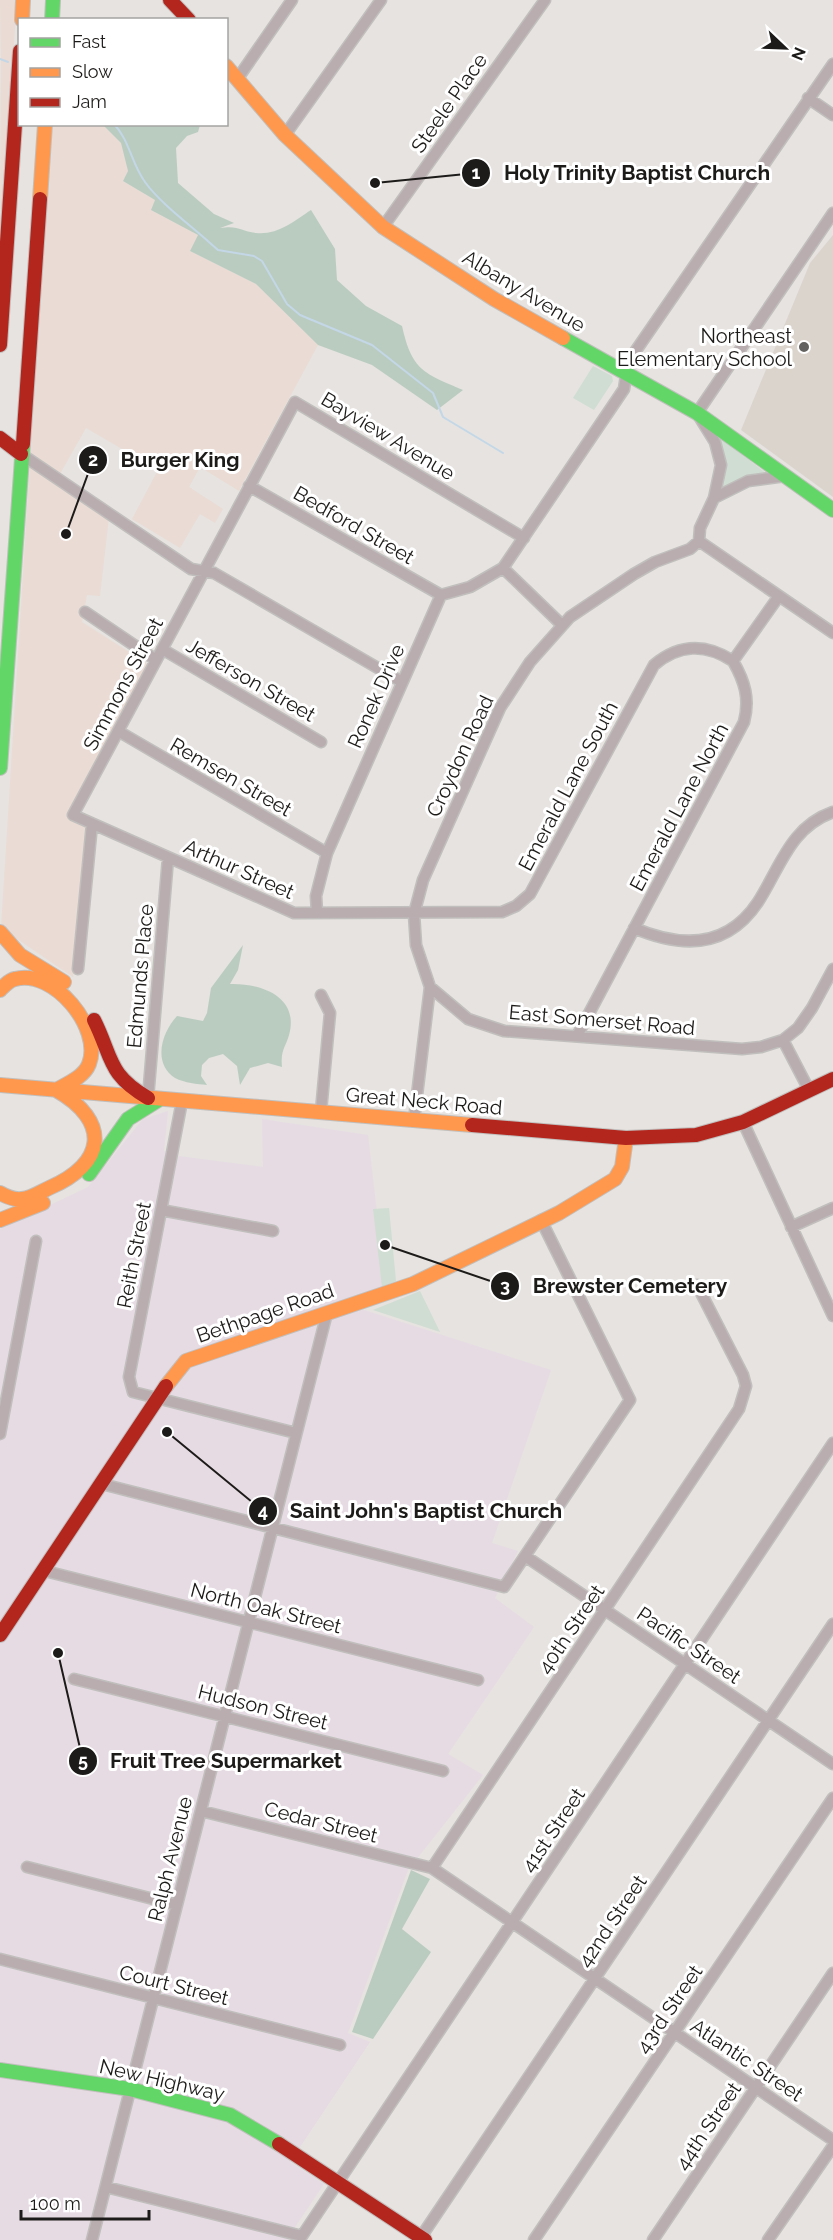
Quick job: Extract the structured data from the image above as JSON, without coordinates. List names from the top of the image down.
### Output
{
  "streets": {
    "main road": [
      "Albany Avenue",
      "Great Neck Road",
      "Bethpage Road",
      "New Highway"
    ],
    "street": [
      "Steele Place",
      "Bayview Avenue",
      "Bedford Street",
      "Jefferson Street",
      "Simmons Street",
      "Ronek Drive",
      "Croydon Road",
      "Remsen Street",
      "Emerald Lane South",
      "Emerald Lane North",
      "Arthur Street",
      "Edmunds Place",
      "East Somerset Road",
      "Reith Street",
      "North Oak Street",
      "40th Street",
      "Pacific Street",
      "Hudson Street",
      "Cedar Street",
      "41st Street",
      "Ralph Avenue",
      "42nd Street",
      "Court Street",
      "43rd Street",
      "Atlantic Street",
      "44th Street"
    ]
  },
  "crossings": [
    ["Steele Place", "Albany Avenue"],
    ["Bayview Avenue", "Bedford Street"],
    ["Bayview Avenue", "Simmons Street"],
    ["Bedford Street", "Ronek Drive"],
    ["Jefferson Street", "Simmons Street"],
    ["Simmons Street", "Remsen Street"],
    ["Simmons Street", "Arthur Street"],
    ["Ronek Drive", "Remsen Street"],
    ["Ronek Drive", "Arthur Street"],
    ["Croydon Road", "Emerald Lane South"],
    ["Croydon Road", "Arthur Street"],
    ["Croydon Road", "East Somerset Road"],
    ["Croydon Road", "Great Neck Road"],
    ["Emerald Lane South", "Emerald Lane North"],
    ["Emerald Lane South", "Arthur Street"],
    ["Emerald Lane North", "East Somerset Road"],
    ["Arthur Street", "Edmunds Place"],
    ["Edmunds Place", "Great Neck Road"],
    ["Great Neck Road", "Reith Street"],
    ["Great Neck Road", "Bethpage Road"],
    ["Reith Street", "Bethpage Road"],
    ["Bethpage Road", "North Oak Street"],
    ["Bethpage Road", "Ralph Avenue"],
    ["North Oak Street", "Ralph Avenue"],
    ["40th Street", "Pacific Street"],
    ["40th Street", "Cedar Street"],
    ["40th Street", "Atlantic Street"],
    ["Pacific Street", "41st Street"],
    ["Pacific Street", "42nd Street"],
    ["Hudson Street", "Ralph Avenue"],
    ["Cedar Street", "Ralph Avenue"],
    ["Cedar Street", "Atlantic Street"],
    ["41st Street", "Ralph Avenue"],
    ["41st Street", "Atlantic Street"],
    ["41st Street", "New Highway"],
    ["Ralph Avenue", "Court Street"],
    ["Ralph Avenue", "New Highway"],
    ["42nd Street", "Atlantic Street"],
    ["42nd Street", "New Highway"],
    ["43rd Street", "Atlantic Street"],
    ["Atlantic Street", "44th Street"]
  ],
  "places": [
    "Holy Trinity Baptist Church",
    "Northeast Elementary School",
    "Burger King",
    "Brewster Cemetery",
    "Saint John's Baptist Church",
    "Fruit Tree Supermarket"
  ],
  "legend": ["Fast", "Slow", "Jam"],
  "scale_bar": "100 m",
  "north": "bottom right"
}
